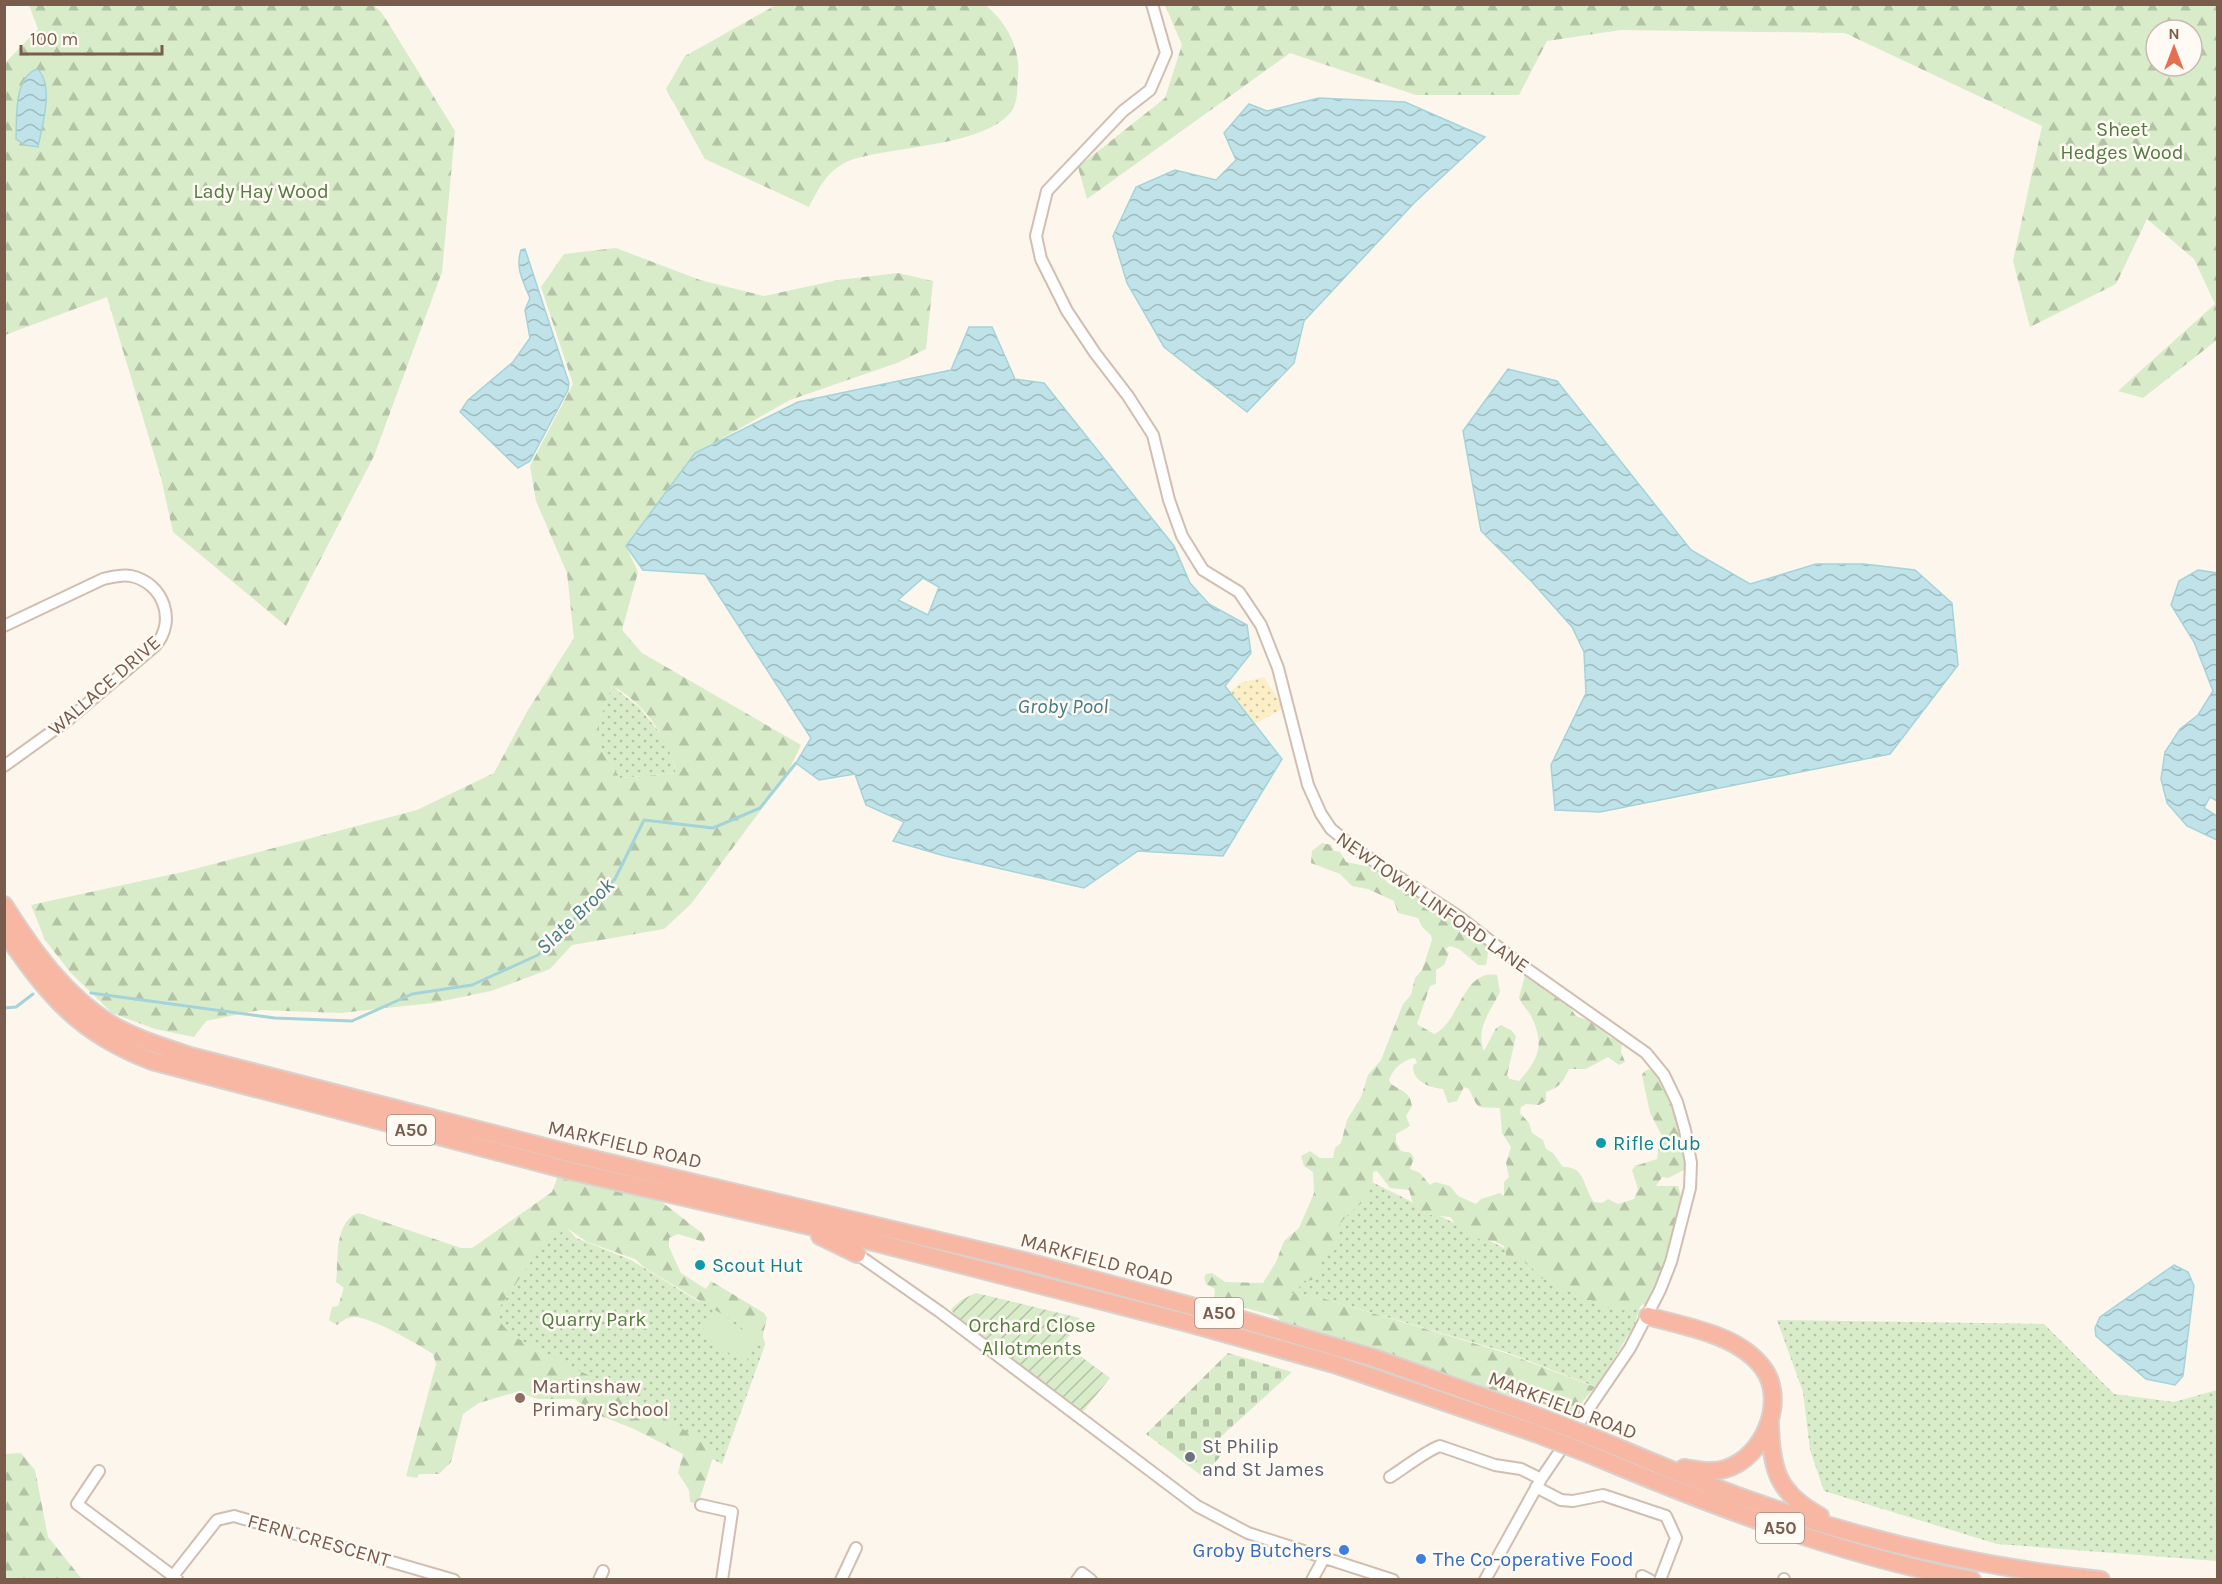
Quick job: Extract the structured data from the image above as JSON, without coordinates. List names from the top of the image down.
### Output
{
  "streets": {
    "highway": ["A50", "MARKFIELD ROAD"],
    "street": ["WALLACE DRIVE", "NEWTOWN LINFORD LANE", "FERN CRESCENT"]
  },
  "water": ["Groby Pool", "Slate Brook"],
  "parks": [
    "Sheet Hedges Wood",
    "Lady Hay Wood",
    "Quarry Park",
    "Orchard Close Allotments"
  ],
  "places": [
    "Rifle Club",
    "Scout Hut",
    "Martinshaw Primary School",
    "St Philip and St James",
    "Groby Butchers",
    "The Co-operative Food"
  ],
  "scale_bar": "100 m",
  "north": "top"
}
